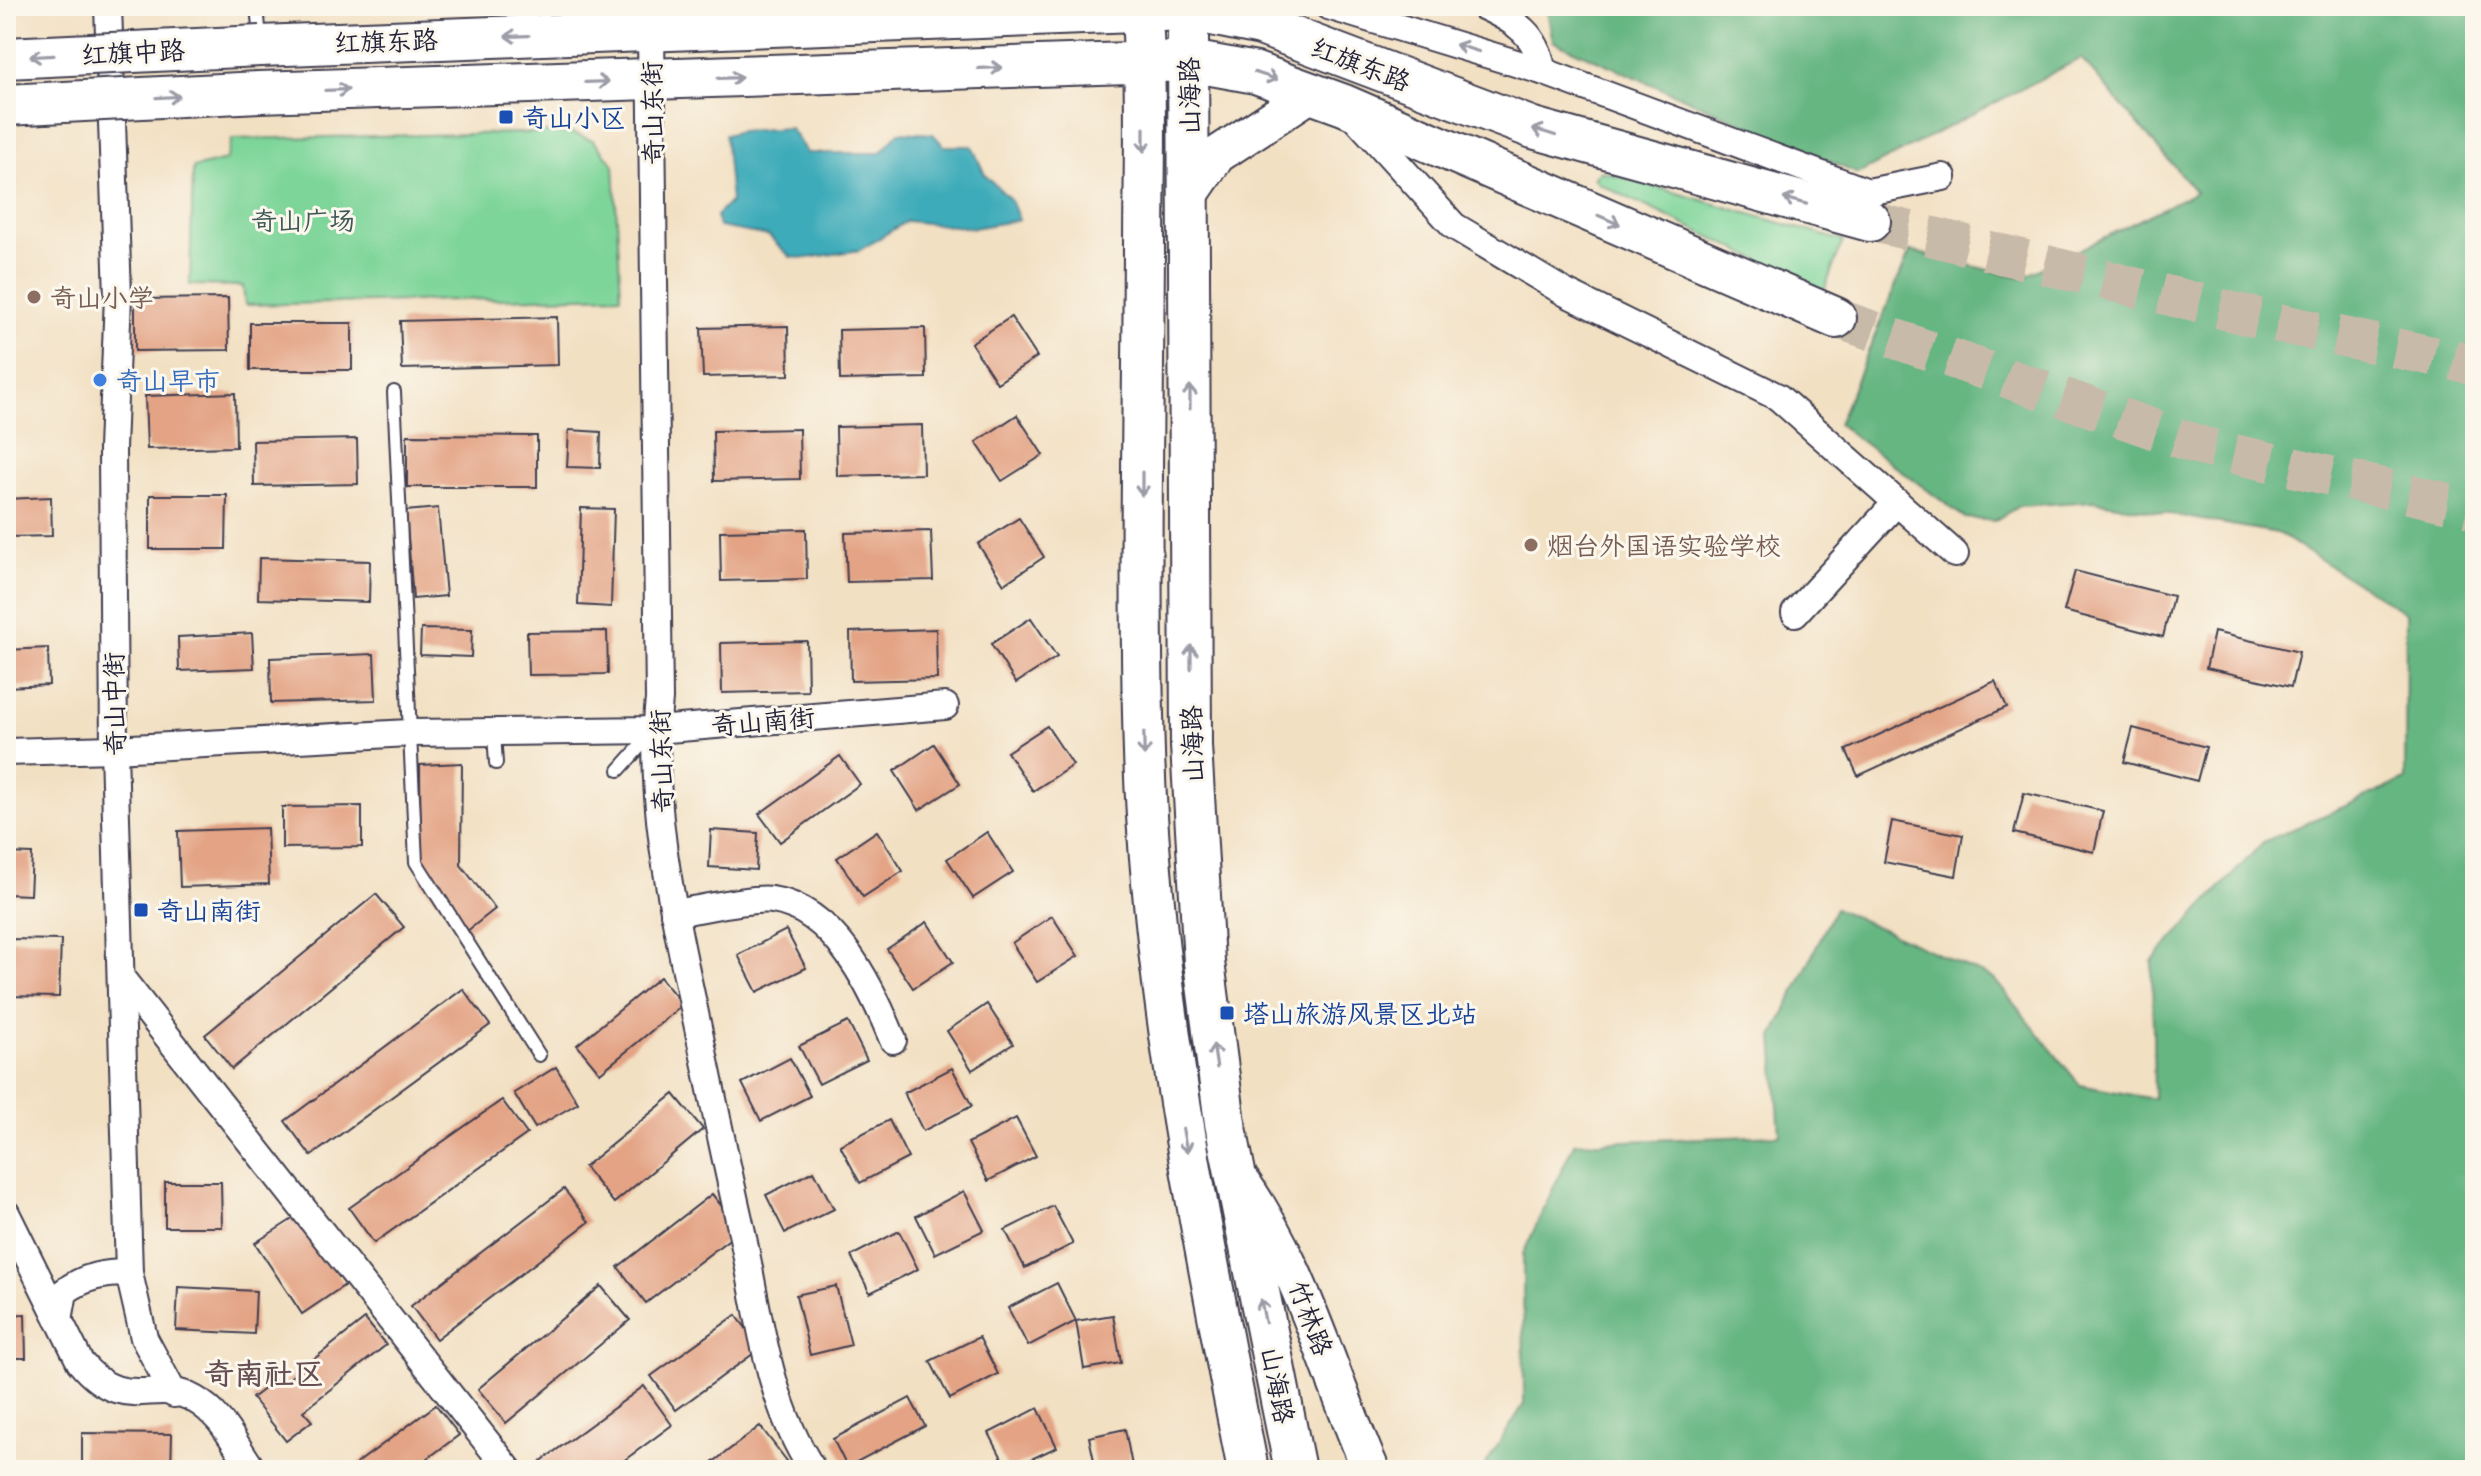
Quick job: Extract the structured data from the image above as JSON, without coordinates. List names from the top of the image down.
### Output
{
  "streets": {
    "main road": [
      "红旗东路",
      "红旗中路",
      "山海路",
      "竹林路"
    ],
    "street": ["奇山东街", "奇山中街", "奇山南街"]
  },
  "crossings": [
    ["红旗东路", "红旗中路"],
    ["红旗东路", "山海路"],
    ["红旗东路", "奇山东街"],
    ["山海路", "竹林路"],
    ["奇山东街", "奇山南街"],
    ["奇山中街", "奇山南街"]
  ],
  "districts": ["奇南社区"],
  "parks": ["奇山广场"],
  "places": {
    "transit": ["奇山小区", "奇山南街", "塔山旅游风景区北站"],
    "other": ["奇山小学", "奇山早市", "烟台外国语实验学校"]
  }
}
